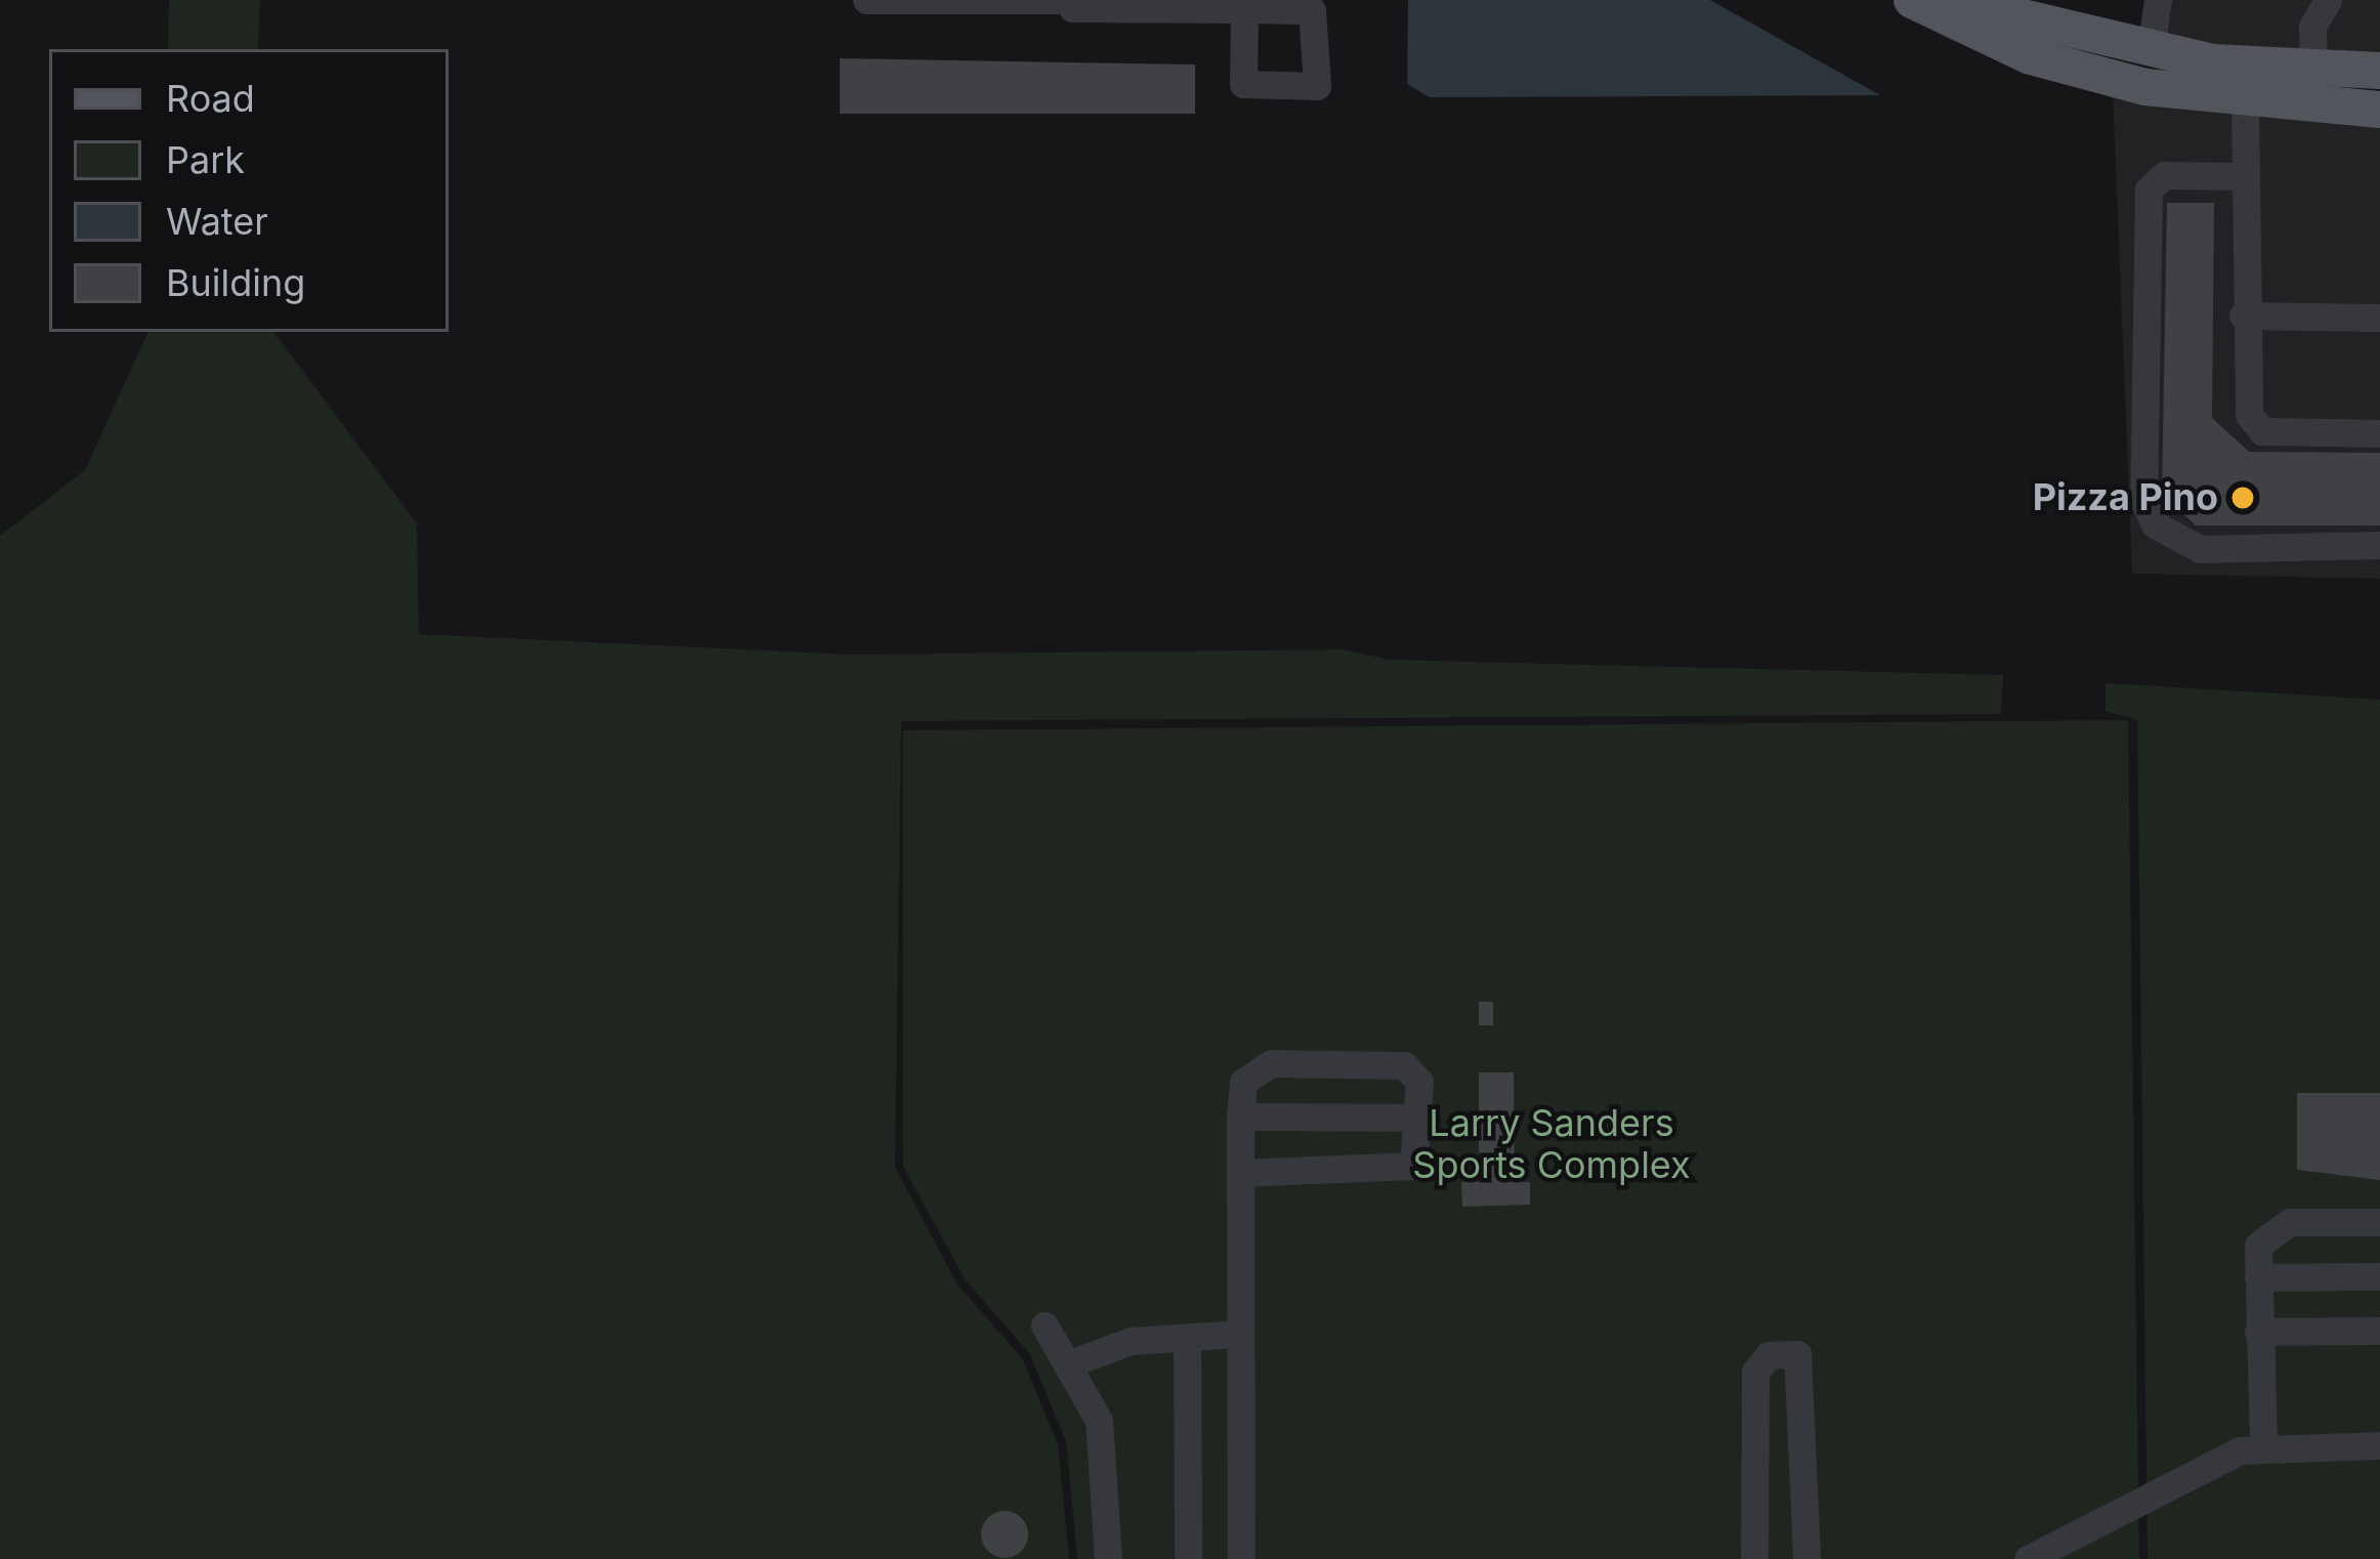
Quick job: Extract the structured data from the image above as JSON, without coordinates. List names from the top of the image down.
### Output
{
  "parks": ["Larry Sanders Sports Complex"],
  "places": ["Pizza Pino"],
  "legend": [
    "Road",
    "Park",
    "Water",
    "Building"
  ]
}
